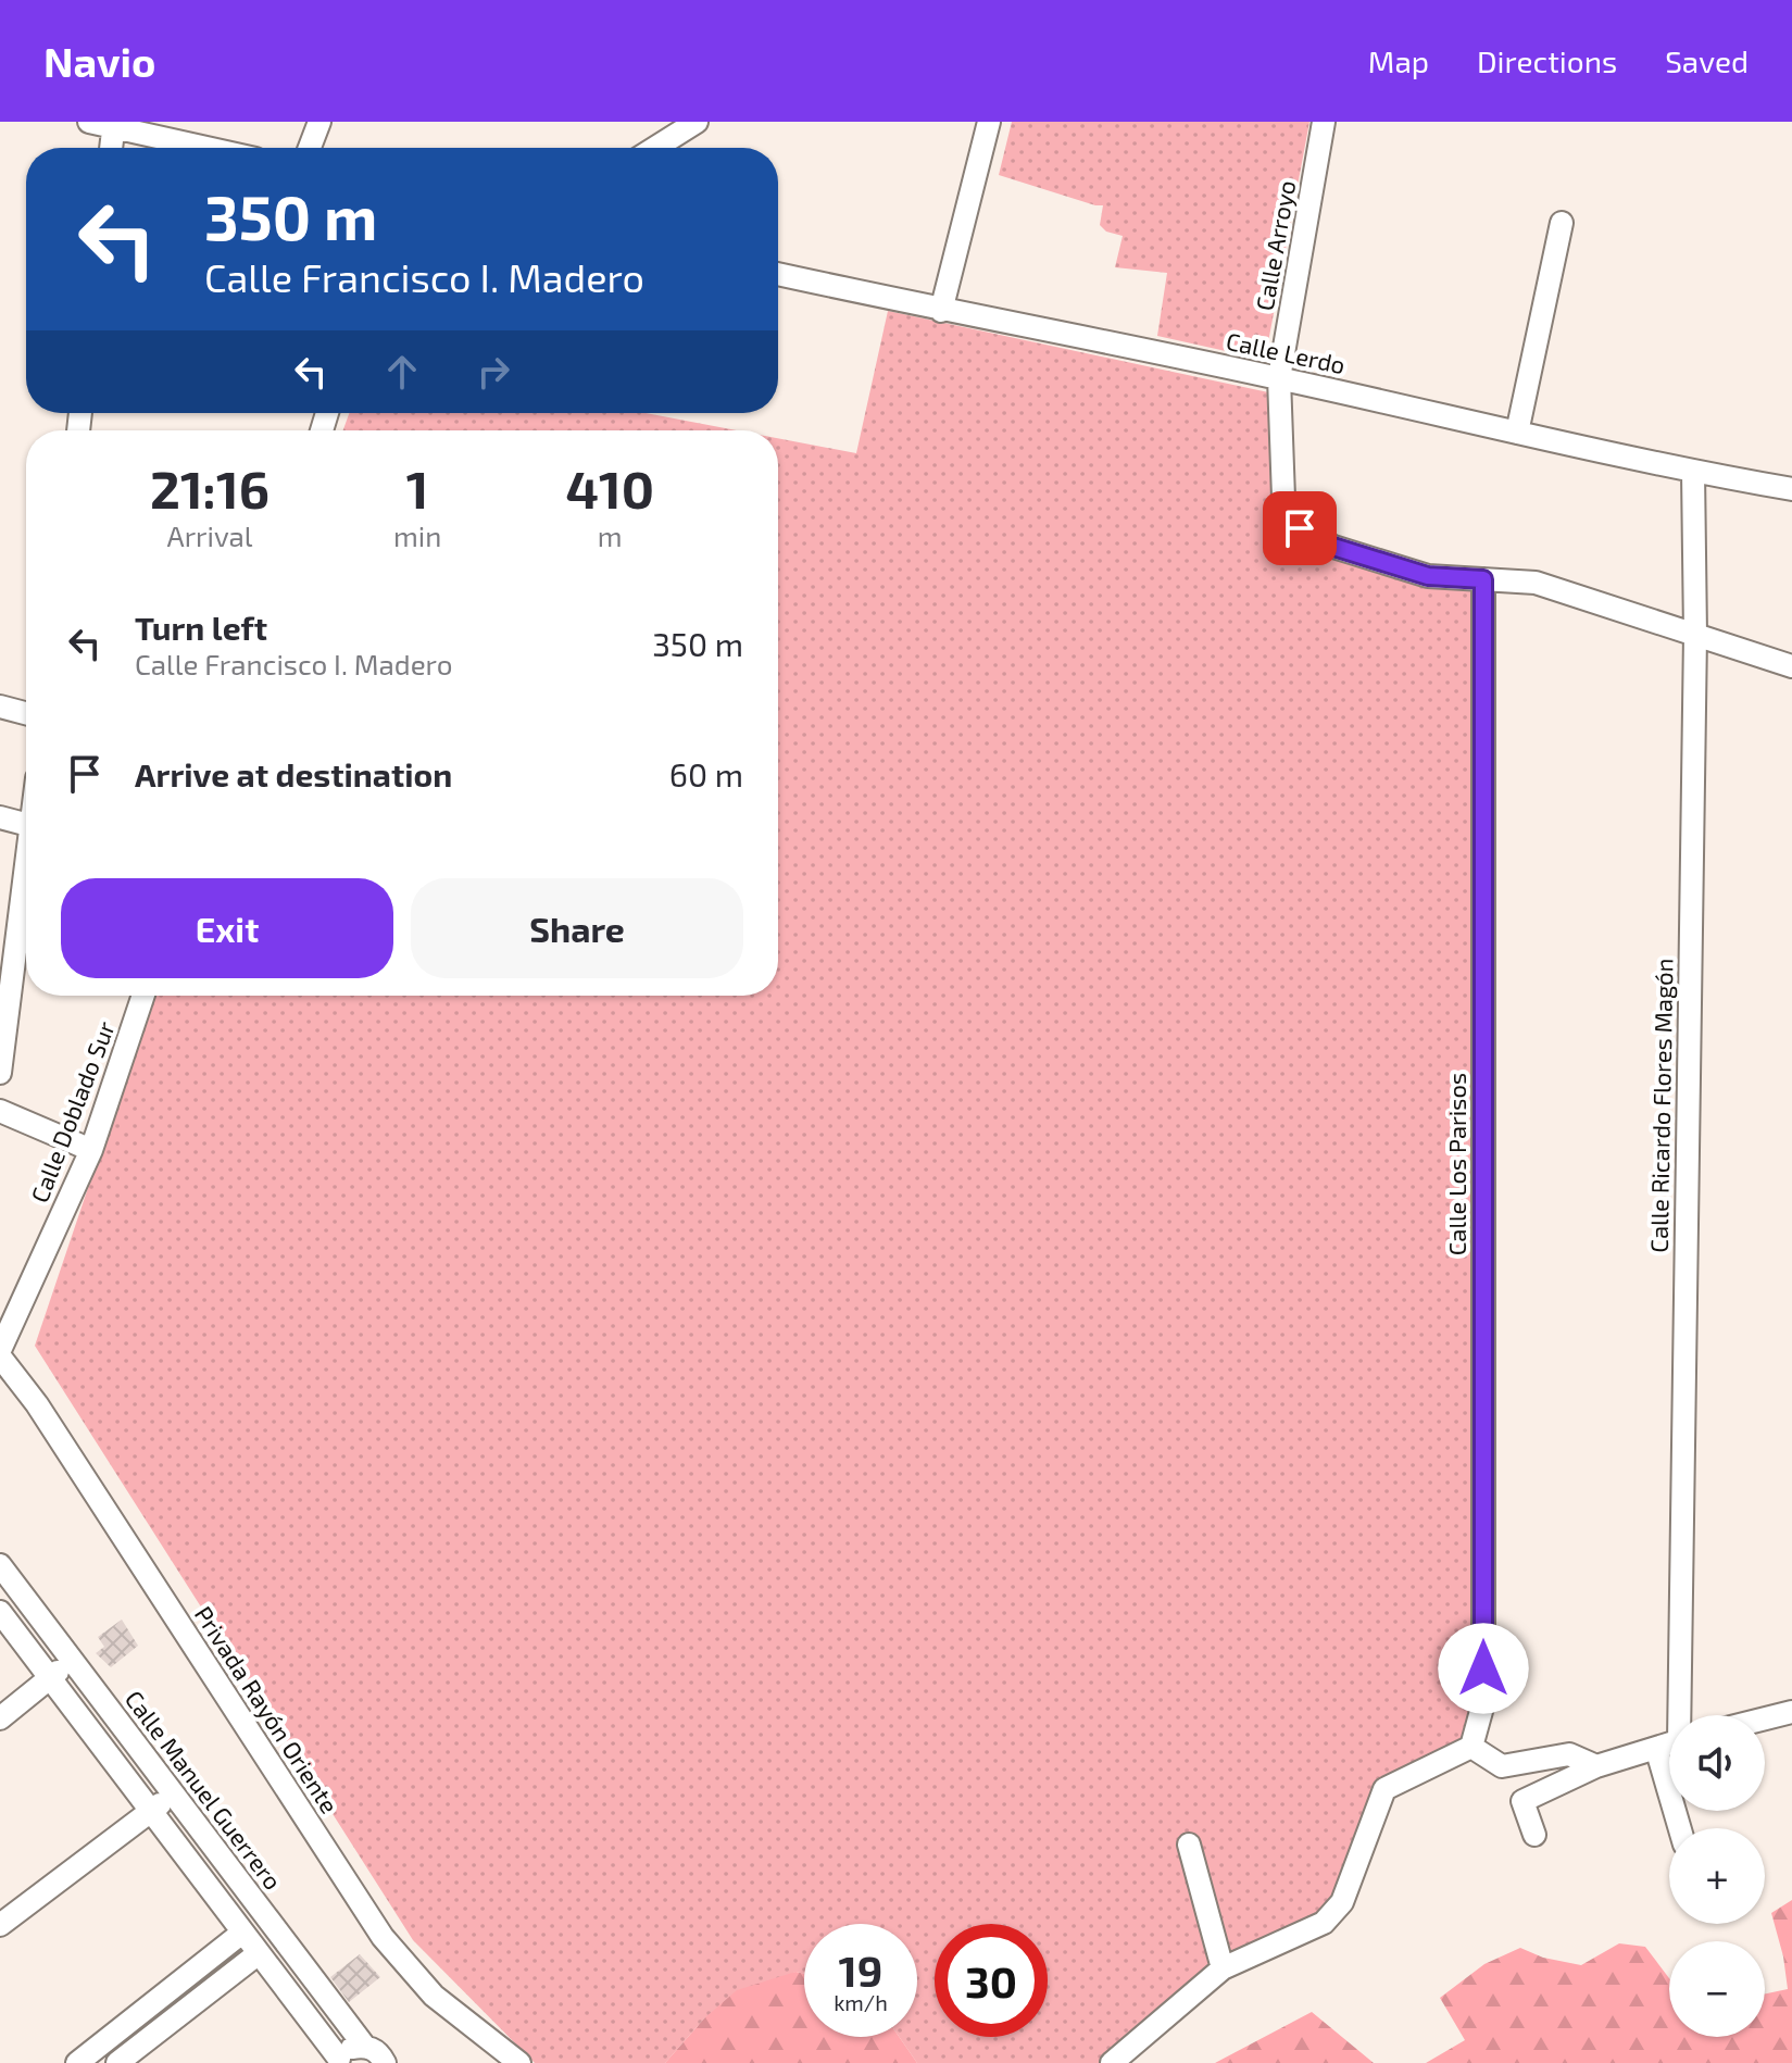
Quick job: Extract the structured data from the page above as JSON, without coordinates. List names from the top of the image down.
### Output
{
  "streets": {
    "street": [
      "Calle Arroyo",
      "Calle Lerdo",
      "Calle Ricardo Flores Magón",
      "Calle Doblado Sur",
      "Calle Los Parisos",
      "Privada Rayón Oriente",
      "Calle Manuel Guerrero"
    ]
  },
  "crossings": [
    ["Calle Arroyo", "Calle Lerdo"],
    ["Calle Arroyo", "Calle Ricardo Flores Magón"],
    ["Calle Arroyo", "Calle Los Parisos"],
    ["Calle Lerdo", "Calle Ricardo Flores Magón"],
    ["Calle Doblado Sur", "Privada Rayón Oriente"]
  ],
  "page": {
    "header": "Navio",
    "nav": ["Map", "Directions", "Saved"],
    "turn": ["350 m", "Calle Francisco I. Madero"],
    "eta": [
      "21:16",
      "Arrival",
      "1",
      "min",
      "410",
      "m"
    ],
    "list": [
      {
        "name": "Turn left",
        "note": "Calle Francisco I. Madero",
        "value": "350 m"
      },
      {
        "name": "Arrive at destination",
        "value": "60 m"
      }
    ],
    "buttons": ["Exit", "Share"],
    "map_buttons": ["+", "−"],
    "speed": "19 km/h",
    "limit": "30"
  }
}
